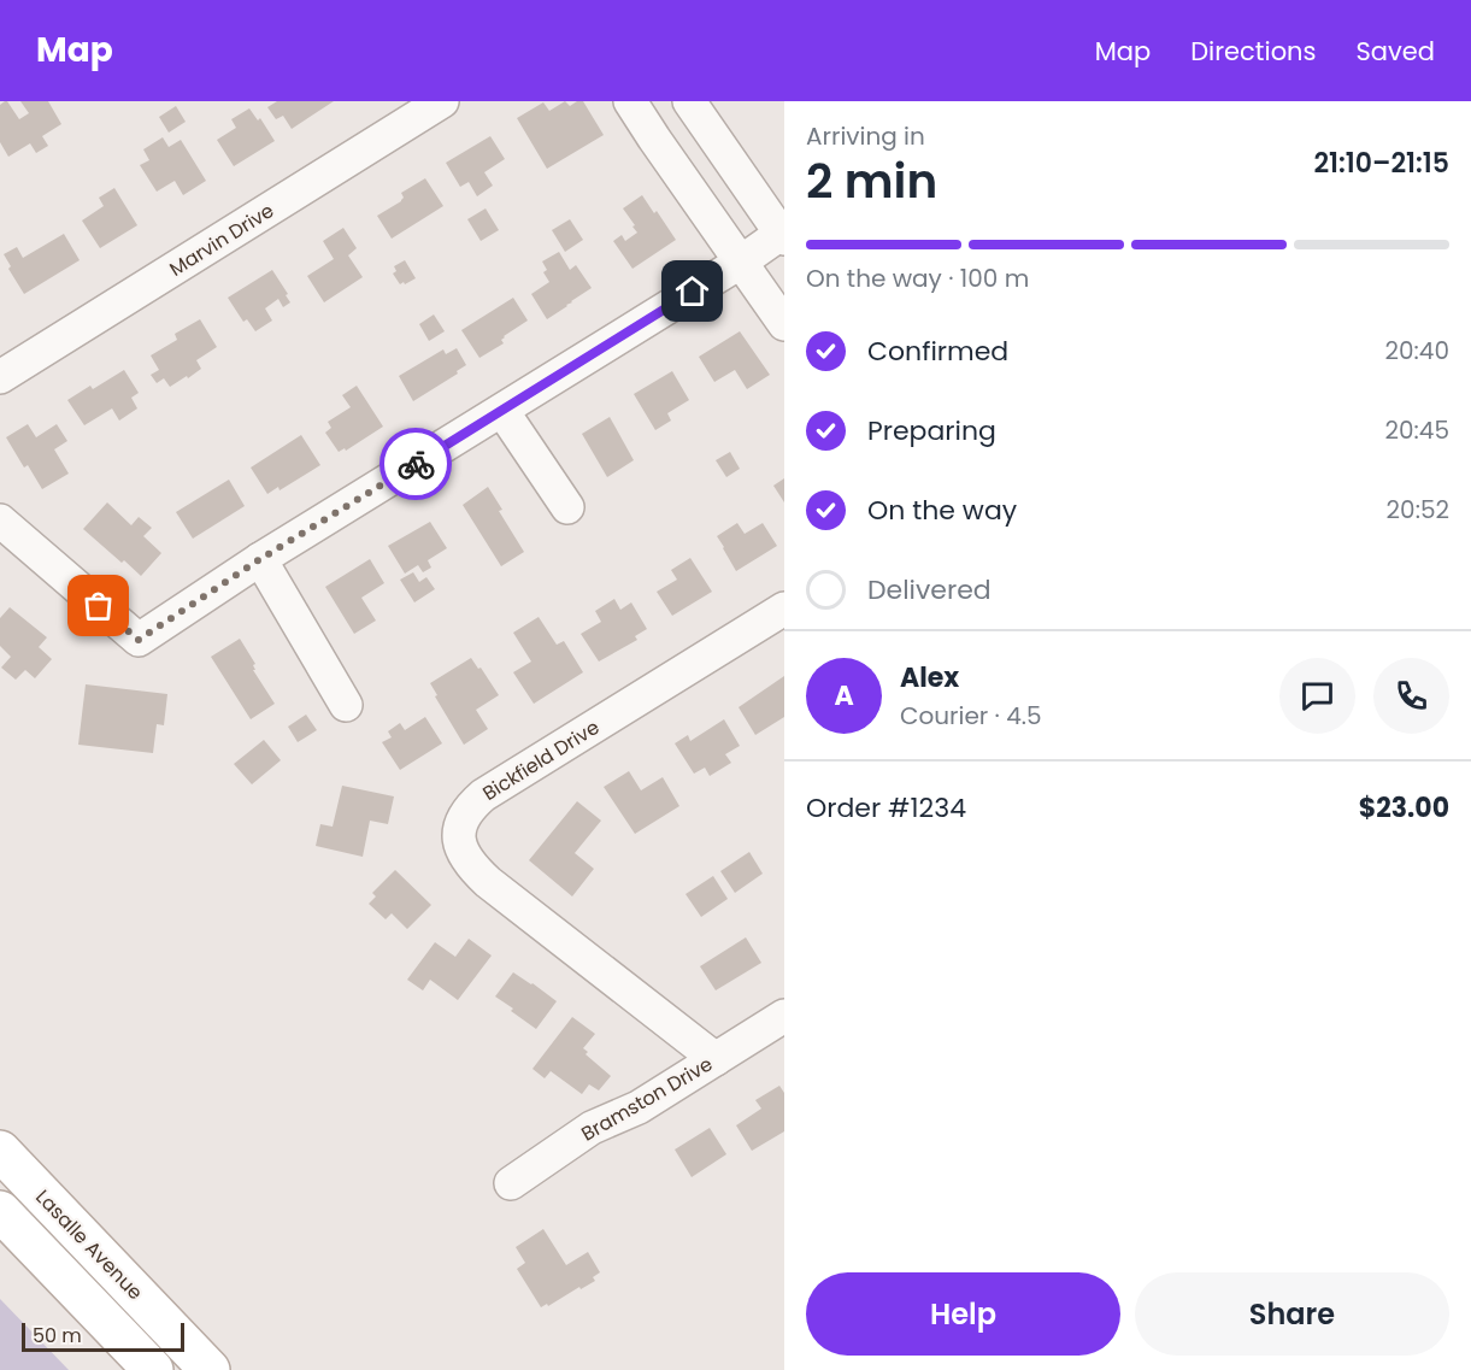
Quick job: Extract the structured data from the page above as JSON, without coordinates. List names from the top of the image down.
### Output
{
  "streets": {
    "main road": ["Lasalle Avenue"],
    "street": ["Marvin Drive", "Bickfield Drive", "Bramston Drive"]
  },
  "crossings": [
    ["Bickfield Drive", "Bramston Drive"]
  ],
  "scale_bar": "50 m",
  "page": {
    "header": "Map",
    "nav": ["Map", "Directions", "Saved"],
    "heading": ["2 min", "Arriving in", "21:10–21:15"],
    "panel": [
      "Alex",
      "Courier · 4.5",
      "Order #1234",
      "$23.00"
    ],
    "bar": "On the way · 100 m",
    "list": [
      ["Confirmed", "20:40"],
      ["Preparing", "20:45"],
      ["On the way", "20:52"],
      "Delivered"
    ],
    "round": "A",
    "buttons": ["Help", "Share"],
    "scale": "50 m"
  }
}
